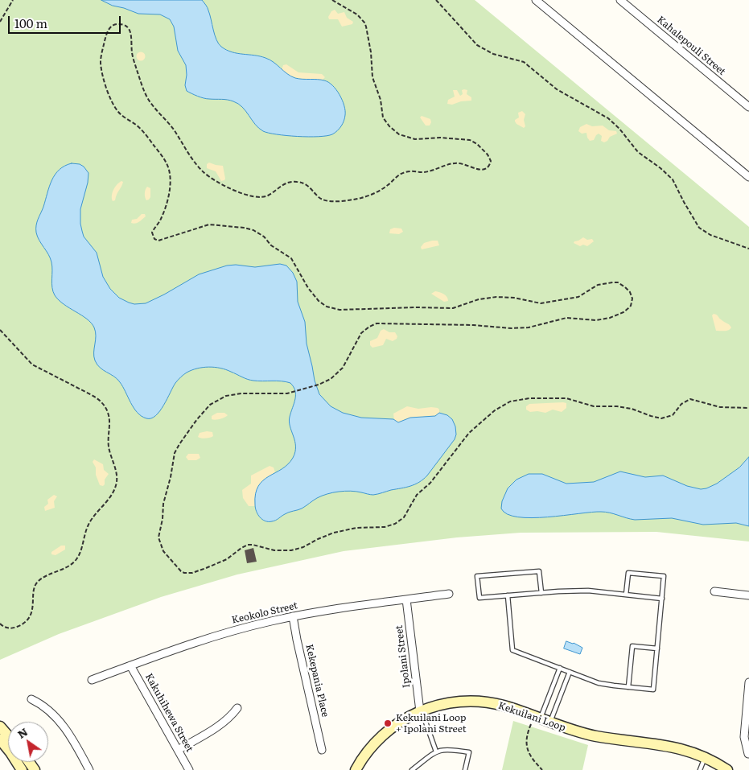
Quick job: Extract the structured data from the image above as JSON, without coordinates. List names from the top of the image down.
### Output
{
  "streets": {
    "street": [
      "Kahalepouli Street",
      "Keokolo Street",
      "Ipolani Street",
      "Kekepania Place",
      "Kakuhihewa Street",
      "Kekuilani Loop"
    ]
  },
  "crossings": [
    ["Keokolo Street", "Ipolani Street"],
    ["Keokolo Street", "Kekepania Place"],
    ["Keokolo Street", "Kakuhihewa Street"],
    ["Ipolani Street", "Kekuilani Loop"]
  ],
  "places": ["Kekuilani Loop + Ipolani Street"],
  "scale_bar": "100 m",
  "north": "top left"
}
